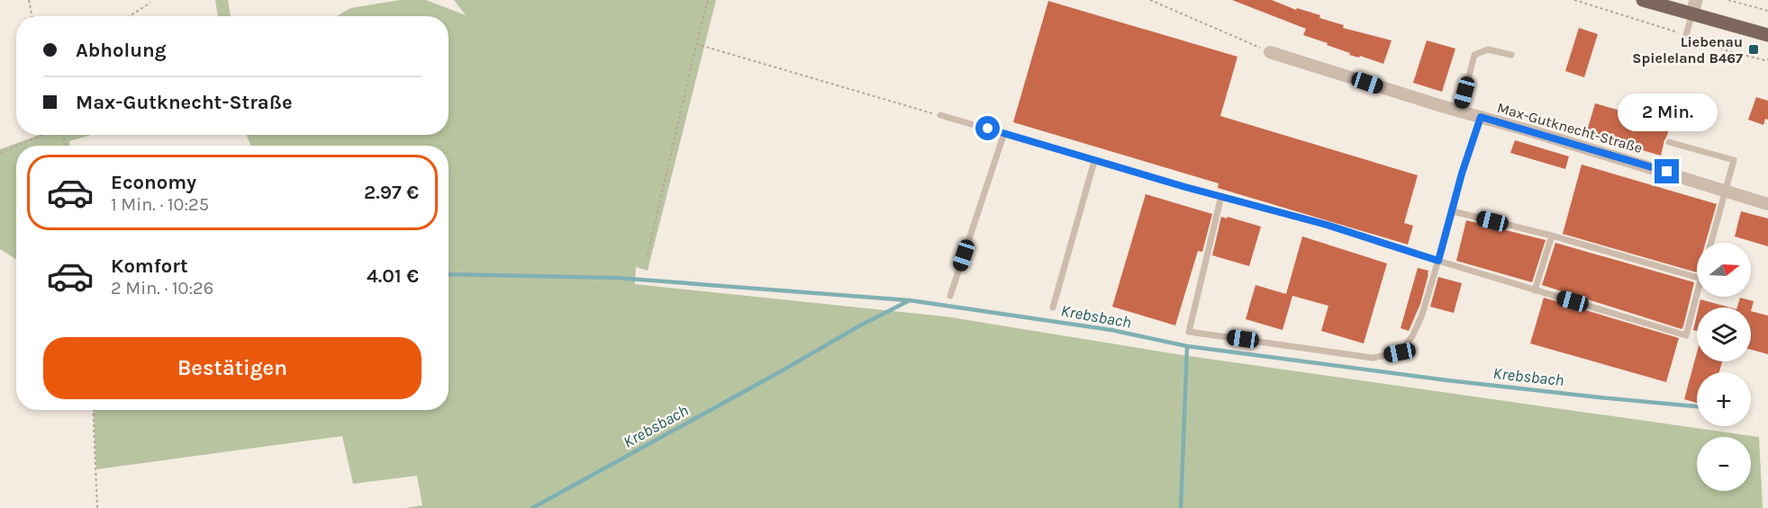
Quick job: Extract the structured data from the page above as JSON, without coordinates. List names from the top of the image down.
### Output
{
  "streets": {
    "street": ["Max-Gutknecht-Straße"]
  },
  "water": ["Krebsbach"],
  "places": {
    "transit": ["Liebenau Spieleland B467"]
  },
  "north": "right",
  "page": {
    "banner": ["Abholung", "Max-Gutknecht-Straße"],
    "bubble": "2 Min.",
    "list": [
      {
        "name": "Economy",
        "note": "1 Min. · 10:25",
        "value": "2.97 €"
      },
      {
        "name": "Komfort",
        "note": "2 Min. · 10:26",
        "value": "4.01 €"
      }
    ],
    "map_buttons": ["+", "−"],
    "buttons": "Bestätigen"
  }
}
